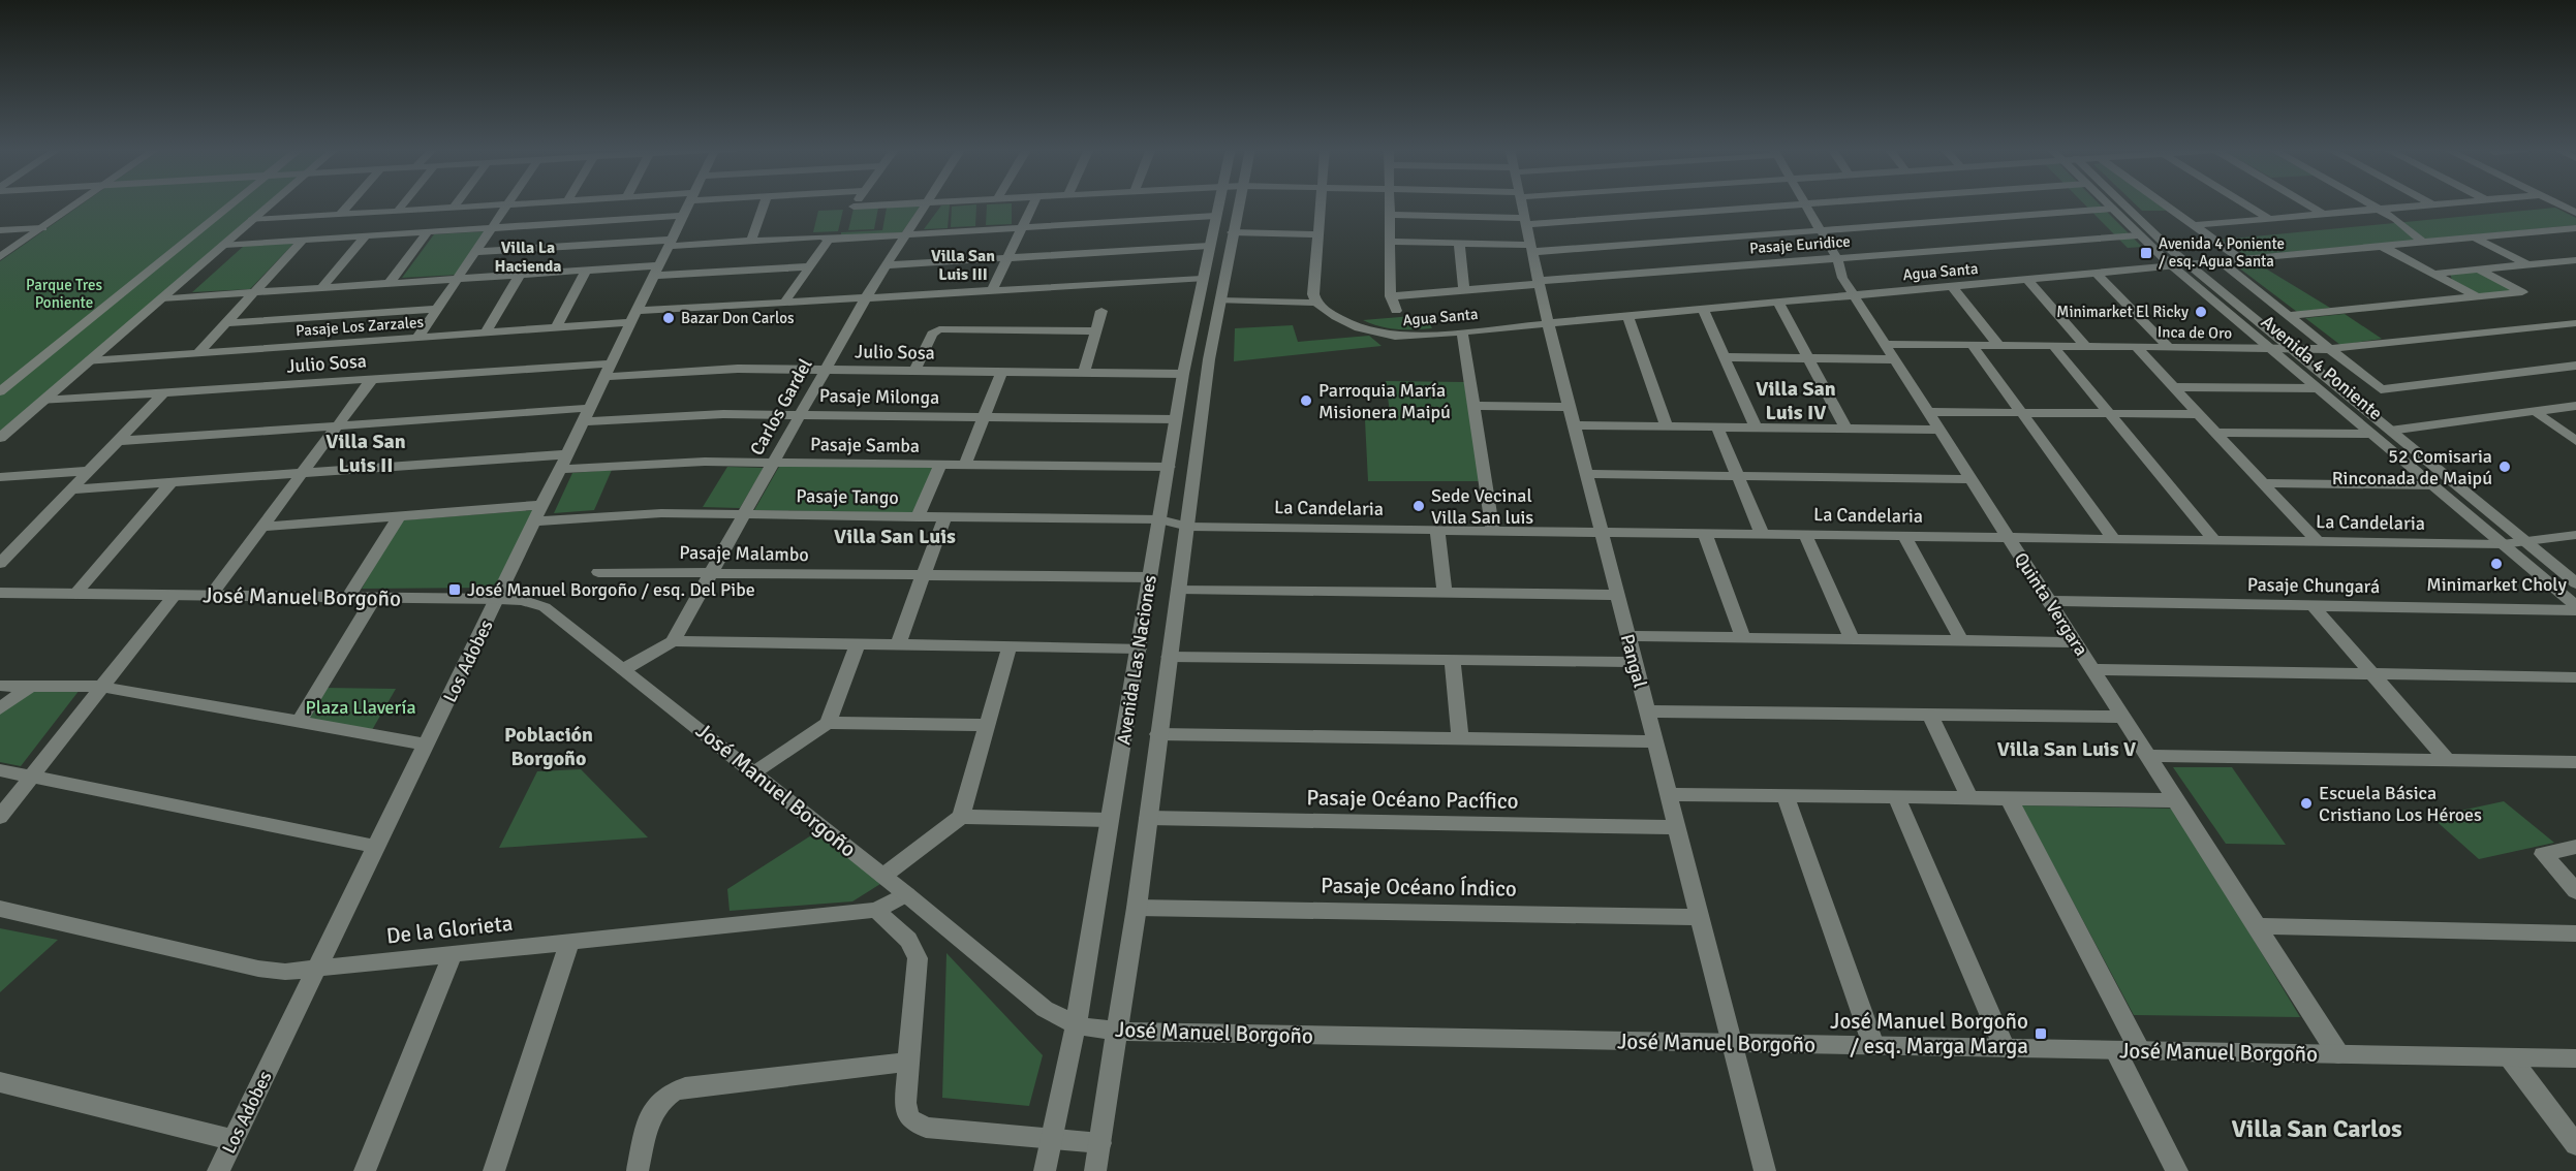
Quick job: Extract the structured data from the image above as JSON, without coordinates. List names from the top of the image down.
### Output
{
  "streets": {
    "street": [
      "Pasaje Euridice",
      "Agua Santa",
      "Pasaje Los Zarzales",
      "Inca de Oro",
      "Julio Sosa",
      "Avenida 4 Poniente",
      "Pasaje Milonga",
      "Carlos Gardel",
      "Pasaje Samba",
      "Pasaje Tango",
      "La Candelaria",
      "Pasaje Malambo",
      "Pasaje Chungará",
      "José Manuel Borgoño",
      "Quinta Vergara",
      "Avenida Las Naciones",
      "Los Adobes",
      "Pangal",
      "Pasaje Océano Pacífico",
      "Pasaje Océano Índico",
      "De la Glorieta"
    ]
  },
  "crossings": [
    ["Pasaje Euridice", "Avenida 4 Poniente"],
    ["Pasaje Euridice", "Quinta Vergara"],
    ["Pasaje Euridice", "Pangal"],
    ["Agua Santa", "Avenida 4 Poniente"],
    ["Agua Santa", "Quinta Vergara"],
    ["Agua Santa", "Pangal"],
    ["Pasaje Los Zarzales", "Carlos Gardel"],
    ["Pasaje Los Zarzales", "Los Adobes"],
    ["Inca de Oro", "Avenida 4 Poniente"],
    ["Inca de Oro", "Quinta Vergara"],
    ["Julio Sosa", "Carlos Gardel"],
    ["Julio Sosa", "Avenida Las Naciones"],
    ["Julio Sosa", "Los Adobes"],
    ["Avenida 4 Poniente", "La Candelaria"],
    ["Avenida 4 Poniente", "Pasaje Chungará"],
    ["Pasaje Milonga", "Carlos Gardel"],
    ["Pasaje Milonga", "Avenida Las Naciones"],
    ["Pasaje Milonga", "Los Adobes"],
    ["Carlos Gardel", "Pasaje Samba"],
    ["Carlos Gardel", "Pasaje Tango"],
    ["Carlos Gardel", "Pasaje Malambo"],
    ["Pasaje Samba", "Avenida Las Naciones"],
    ["Pasaje Samba", "Los Adobes"],
    ["Pasaje Tango", "La Candelaria"],
    ["Pasaje Tango", "Avenida Las Naciones"],
    ["Pasaje Tango", "Los Adobes"],
    ["La Candelaria", "Quinta Vergara"],
    ["La Candelaria", "Avenida Las Naciones"],
    ["La Candelaria", "Pangal"],
    ["Pasaje Malambo", "Avenida Las Naciones"],
    ["Pasaje Chungará", "Quinta Vergara"],
    ["José Manuel Borgoño", "Quinta Vergara"],
    ["José Manuel Borgoño", "Avenida Las Naciones"],
    ["José Manuel Borgoño", "Los Adobes"],
    ["José Manuel Borgoño", "Pangal"],
    ["José Manuel Borgoño", "De la Glorieta"],
    ["Avenida Las Naciones", "Pasaje Océano Pacífico"],
    ["Avenida Las Naciones", "Pasaje Océano Índico"],
    ["Los Adobes", "De la Glorieta"],
    ["Pangal", "Pasaje Océano Pacífico"],
    ["Pangal", "Pasaje Océano Índico"]
  ],
  "districts": [
    "Villa La Hacienda",
    "Villa San Luis III",
    "Villa San Luis IV",
    "Villa San Luis II",
    "Villa San Luis",
    "Población Borgoño",
    "Villa San Luis V",
    "Villa San Carlos"
  ],
  "parks": ["Parque Tres Poniente", "Plaza Llavería"],
  "places": {
    "transit": ["Avenida 4 Poniente / esq. Agua Santa", "José Manuel Borgoño / esq. Del Pibe", "José Manuel Borgoño / esq. Marga Marga"],
    "other": [
      "Minimarket El Ricky",
      "Bazar Don Carlos",
      "Parroquia María Misionera Maipú",
      "52 Comisaria Rinconada de Maipú",
      "Sede Vecinal Villa San luis",
      "Minimarket Choly",
      "Escuela Básica Cristiano Los Héroes"
    ]
  }
}
